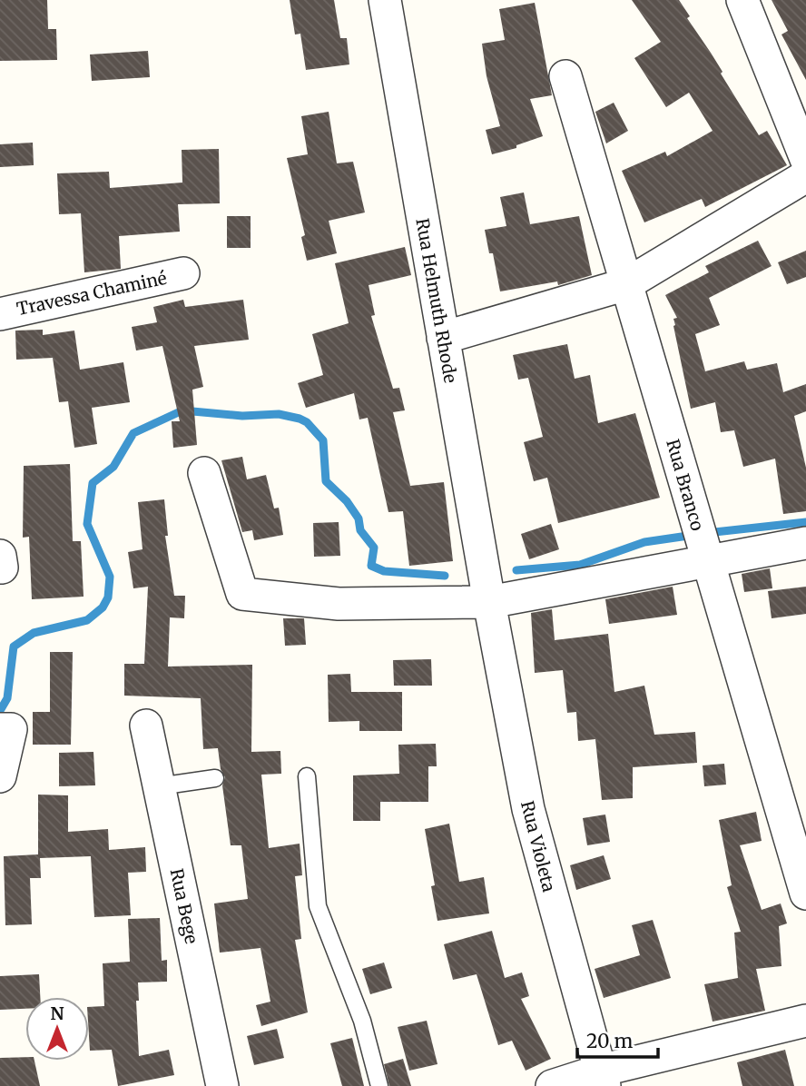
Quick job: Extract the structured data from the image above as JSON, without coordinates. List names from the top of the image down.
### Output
{
  "streets": {
    "street": [
      "Travessa Chaminé",
      "Rua Helmuth Rhode",
      "Rua Branco",
      "Rua Violeta",
      "Rua Bege"
    ]
  },
  "crossings": [
    ["Rua Helmuth Rhode", "Rua Violeta"]
  ],
  "scale_bar": "20 m",
  "north": "top"
}
